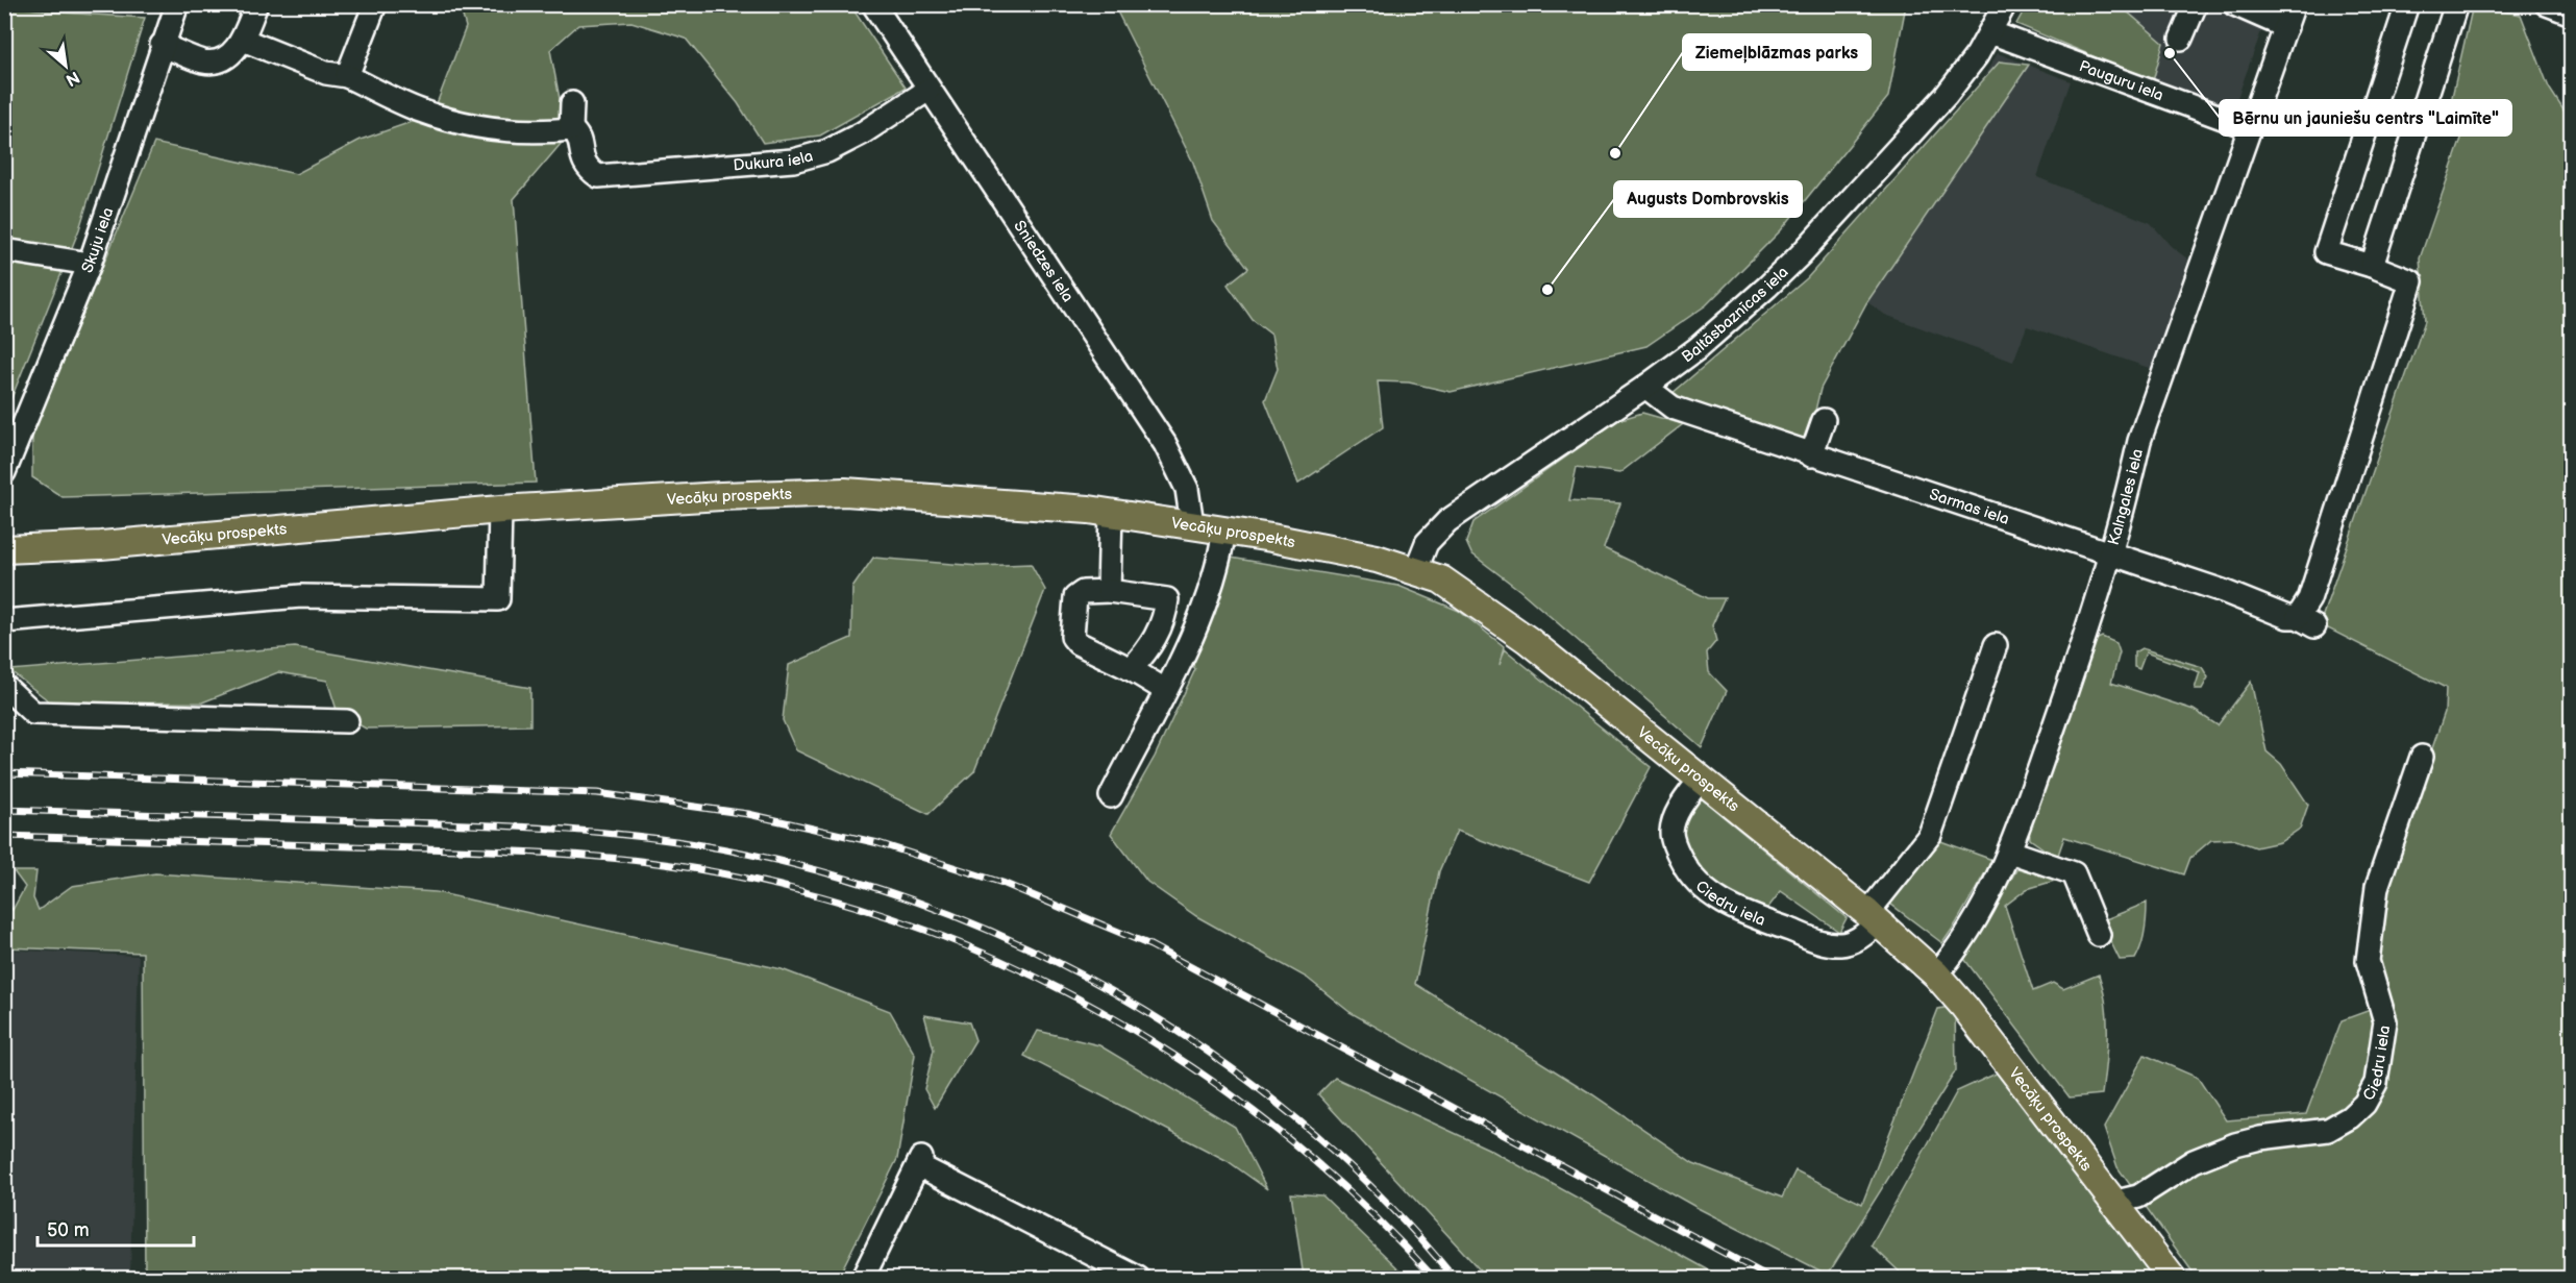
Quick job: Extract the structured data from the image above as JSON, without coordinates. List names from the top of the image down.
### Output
{
  "streets": {
    "main road": ["Vecāķu prospekts"],
    "street": [
      "Pauguru iela",
      "Dukura iela",
      "Skuju iela",
      "Sniedzes iela",
      "Baltāsbaznīcas iela",
      "Kalngales iela",
      "Sarmas iela",
      "Ciedru iela"
    ]
  },
  "crossings": [
    ["Pauguru iela", "Baltāsbaznīcas iela"],
    ["Pauguru iela", "Kalngales iela"],
    ["Dukura iela", "Sniedzes iela"],
    ["Sniedzes iela", "Vecāķu prospekts"],
    ["Baltāsbaznīcas iela", "Vecāķu prospekts"],
    ["Baltāsbaznīcas iela", "Sarmas iela"],
    ["Kalngales iela", "Vecāķu prospekts"],
    ["Kalngales iela", "Sarmas iela"],
    ["Vecāķu prospekts", "Ciedru iela"]
  ],
  "places": ["Bērnu un jauniešu centrs \"Laimīte\"", "Ziemeļblāzmas parks", "Augusts Dombrovskis"],
  "scale_bar": "50 m",
  "north": "bottom right"
}
